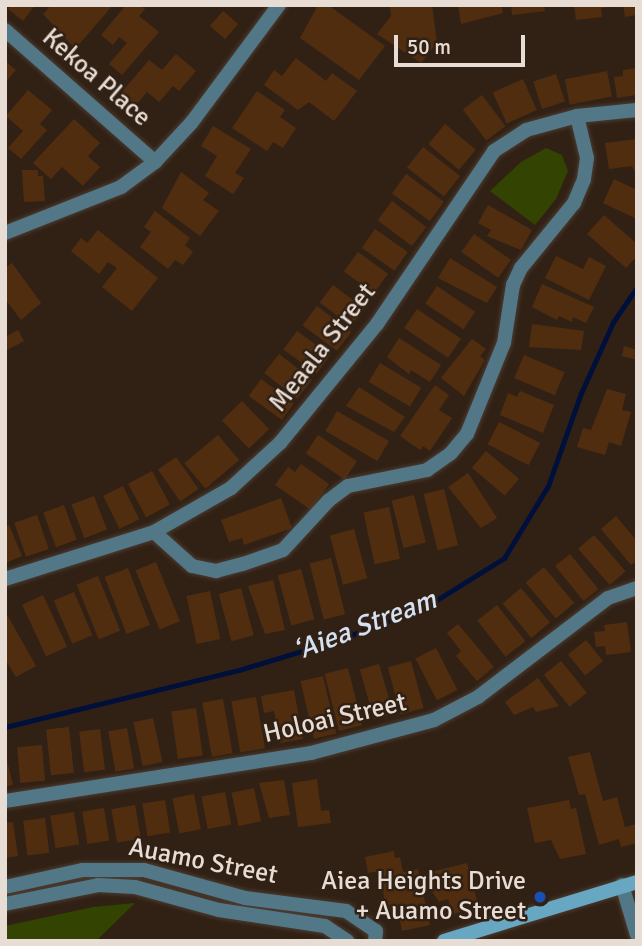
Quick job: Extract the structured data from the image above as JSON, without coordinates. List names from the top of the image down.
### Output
{
  "streets": {
    "street": [
      "Kekoa Place",
      "Meaala Street",
      "Holoai Street",
      "Auamo Street"
    ]
  },
  "water": ["ʻAiea Stream"],
  "places": ["Aiea Heights Drive + Auamo Street"],
  "scale_bar": "50 m"
}
